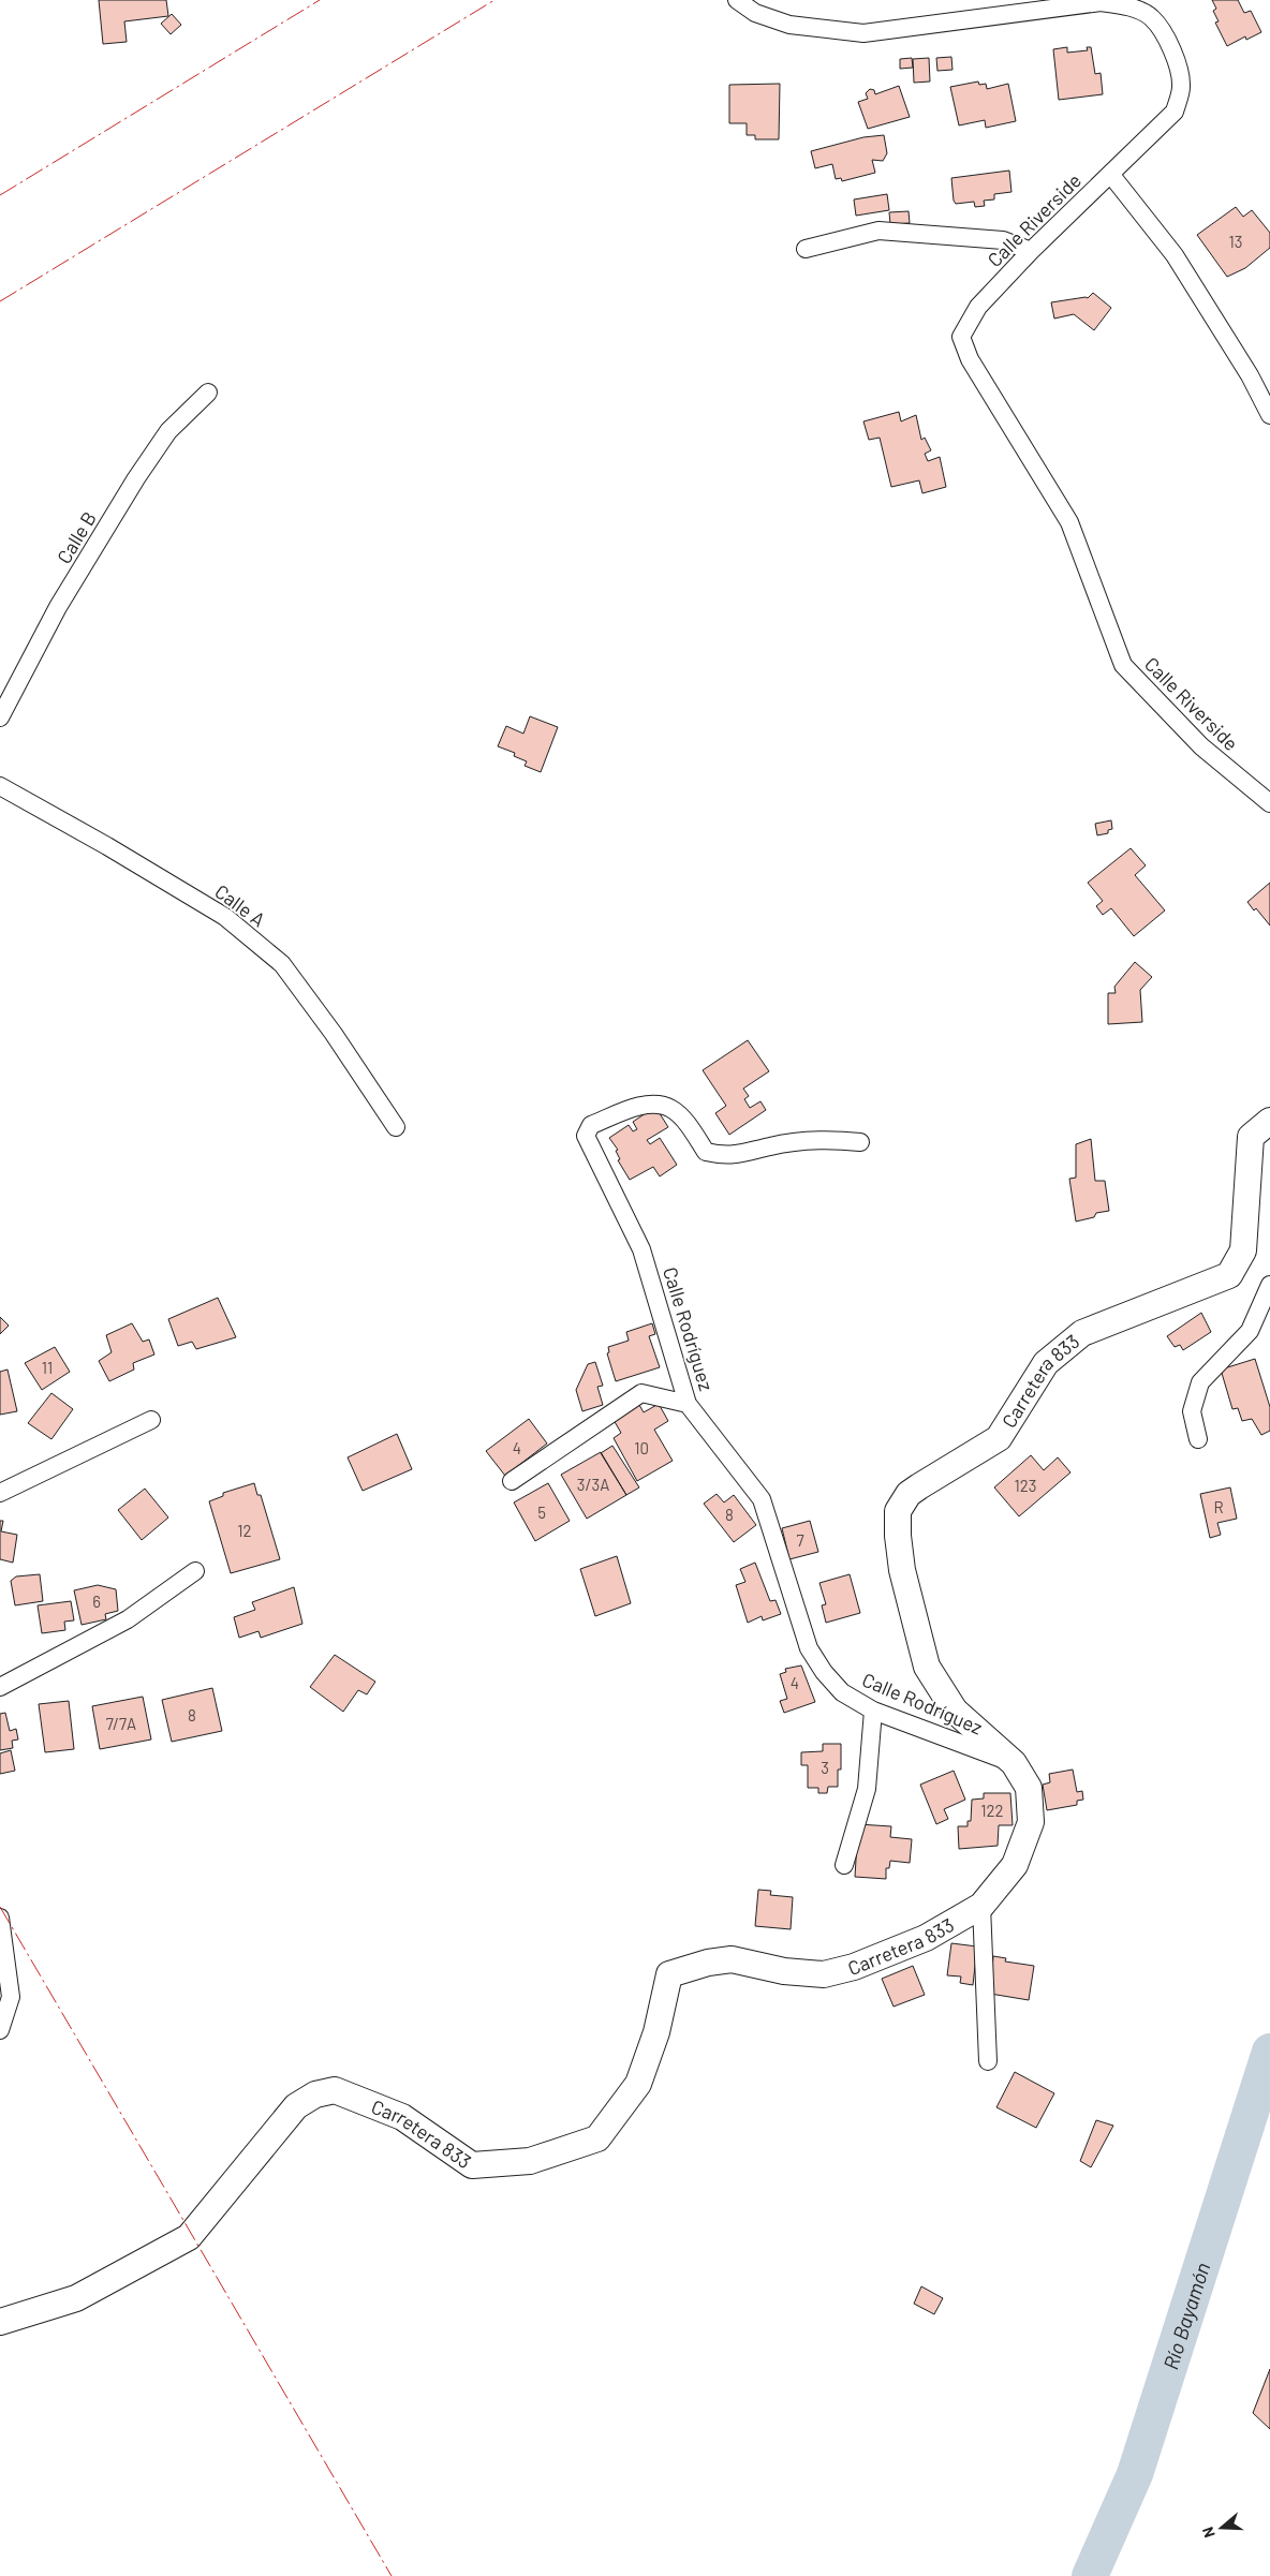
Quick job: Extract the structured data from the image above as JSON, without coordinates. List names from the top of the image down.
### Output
{
  "streets": {
    "street": [
      "Calle Riverside",
      "Calle B",
      "Calle A",
      "Calle Rodríguez",
      "Carretera 833"
    ]
  },
  "crossings": [
    ["Calle Rodríguez", "Carretera 833"]
  ],
  "water": ["Río Bayamón"],
  "house_numbers": [
    "13",
    "11",
    "4",
    "10",
    "3/3A",
    "123",
    "R",
    "5",
    "8",
    "12",
    "7",
    "6",
    "4",
    "8",
    "7/7A",
    "3",
    "122"
  ],
  "north": "left"
}
